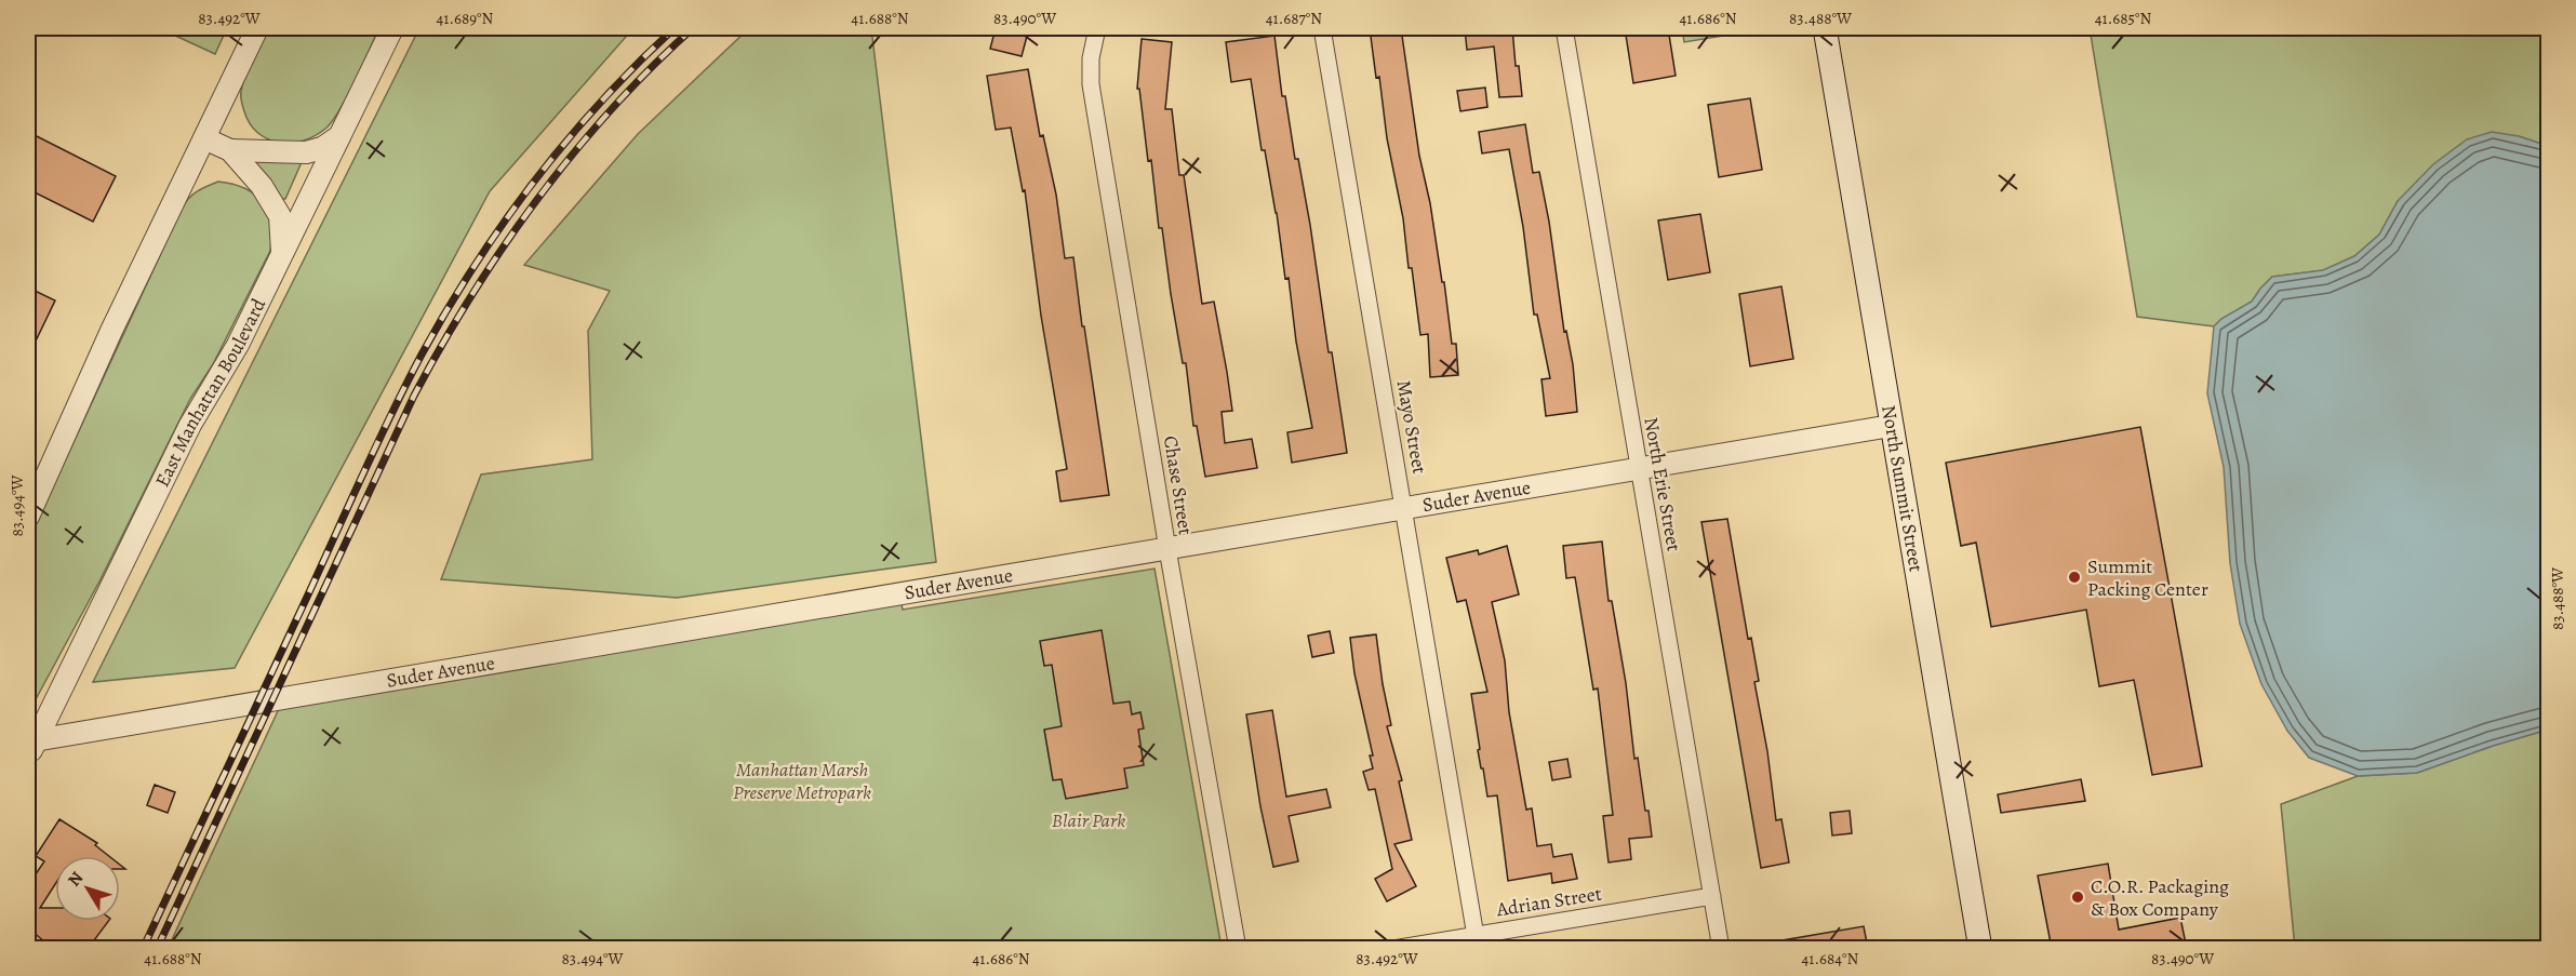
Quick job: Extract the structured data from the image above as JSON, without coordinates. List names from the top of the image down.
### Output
{
  "streets": {
    "main road": ["North Summit Street"],
    "street": [
      "East Manhattan Boulevard",
      "Mayo Street",
      "North Erie Street",
      "Chase Street",
      "Suder Avenue",
      "Adrian Street"
    ]
  },
  "crossings": [
    ["East Manhattan Boulevard", "Suder Avenue"],
    ["Mayo Street", "Suder Avenue"],
    ["Mayo Street", "Adrian Street"],
    ["North Erie Street", "Suder Avenue"],
    ["North Erie Street", "Adrian Street"],
    ["Chase Street", "Suder Avenue"],
    ["North Summit Street", "Suder Avenue"]
  ],
  "parks": ["Manhattan Marsh Preserve Metropark", "Blair Park"],
  "places": ["Summit Packing Center", "C.O.R. Packaging & Box Company"],
  "north": "top left",
  "coordinates": [
    "83.492°W",
    "41.689°N",
    "41.688°N",
    "83.490°W",
    "41.687°N",
    "41.686°N",
    "83.488°W",
    "41.685°N",
    "83.494°W",
    "41.684°N"
  ]
}
